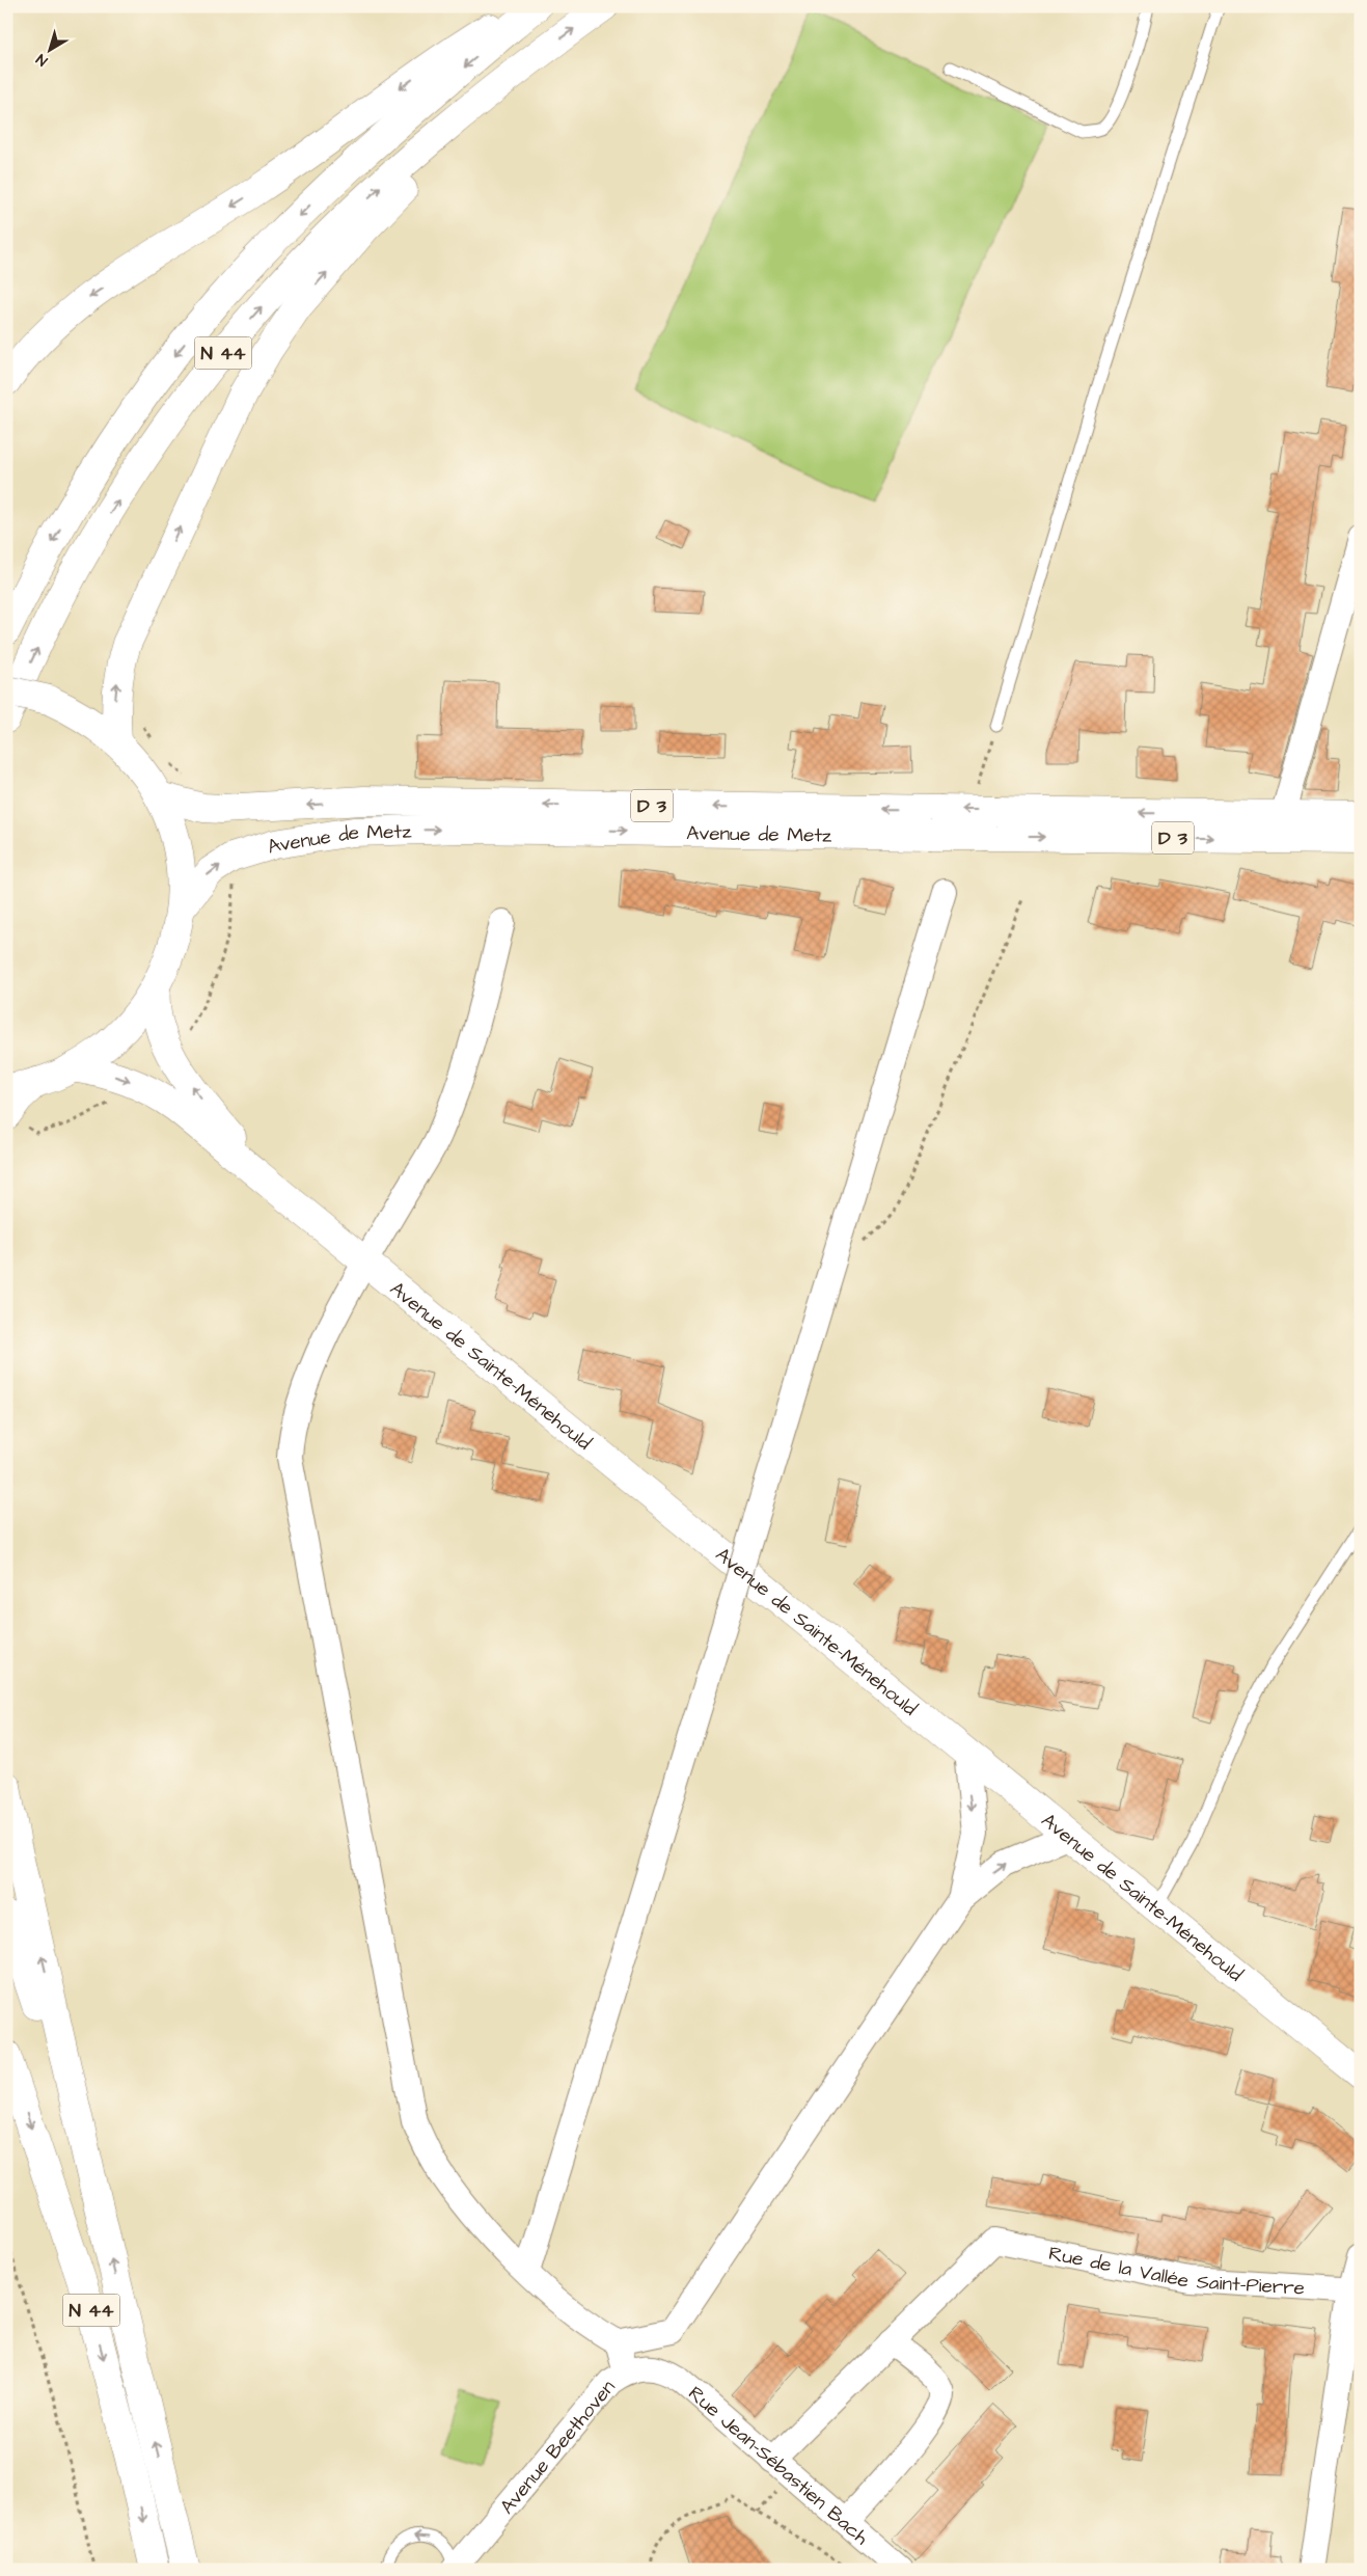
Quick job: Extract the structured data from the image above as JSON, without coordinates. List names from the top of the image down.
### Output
{
  "streets": {
    "main road": [
      "N 44",
      "D 3",
      "Avenue de Metz",
      "Avenue de Sainte-Ménehould"
    ],
    "street": ["Rue de la Vallée Saint-Pierre", "Avenue Beethoven", "Rue Jean-Sébastien Bach"]
  },
  "crossings": [
    ["Avenue Beethoven", "Rue Jean-Sébastien Bach"]
  ],
  "north": "bottom left"
}
